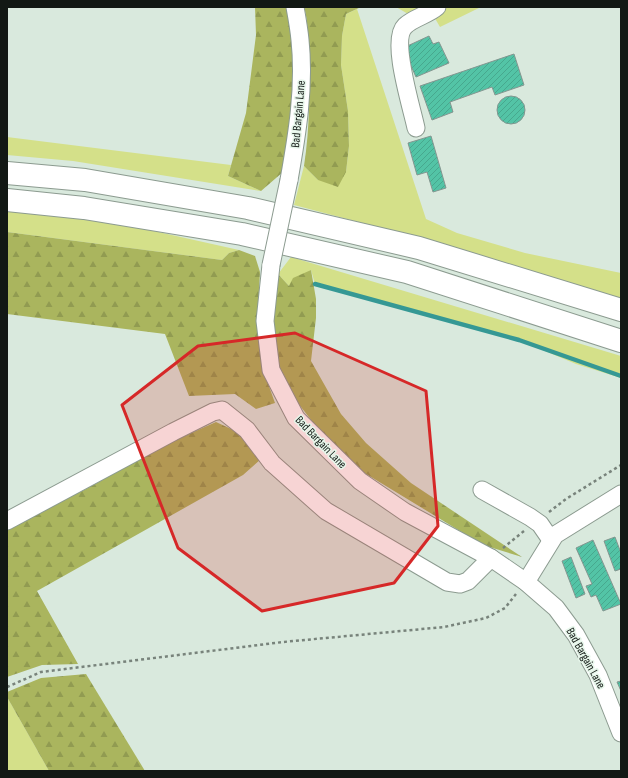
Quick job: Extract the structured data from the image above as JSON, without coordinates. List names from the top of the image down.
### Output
{
  "streets": {
    "lane": ["Bad Bargain Lane"]
  }
}
